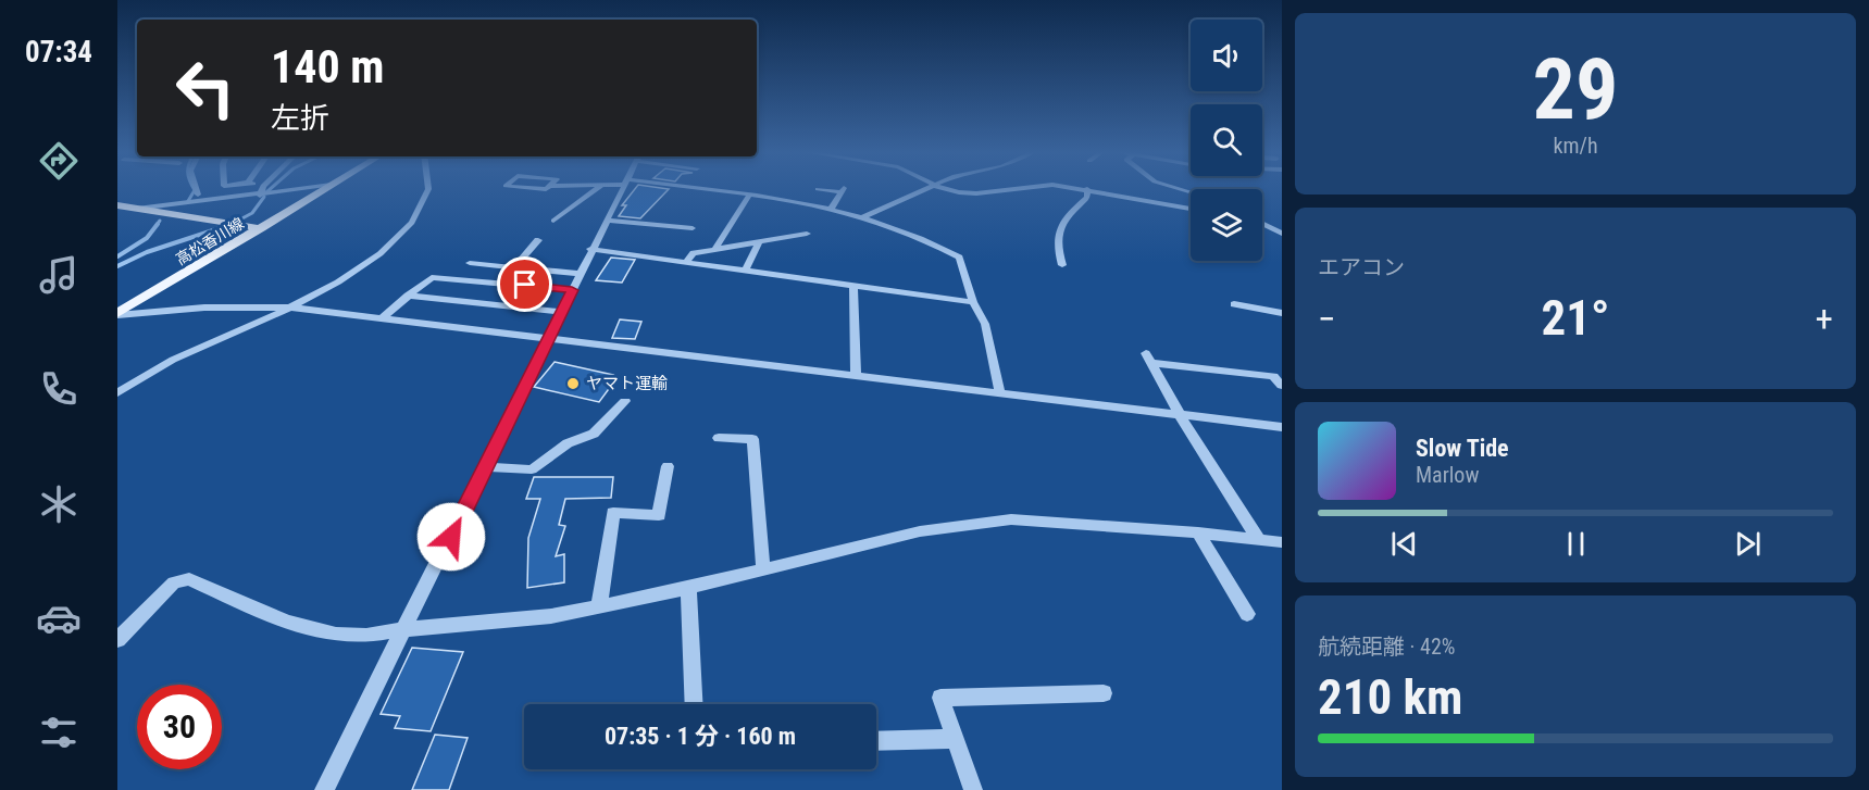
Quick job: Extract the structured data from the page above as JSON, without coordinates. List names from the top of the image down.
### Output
{
  "streets": {
    "main road": ["高松香川線"]
  },
  "places": ["ヤマト運輸"],
  "page": {
    "tabs": "07:34",
    "tile": [
      ["29", "km/h"],
      "エアコン",
      ["航続距離 · 42%", "210 km"]
    ],
    "turn": ["140 m", "左折"],
    "heat": ["−", "21°", "+"],
    "song": ["Slow Tide", "Marlow"],
    "limit": "30",
    "trip": "07:35 · 1 分 · 160 m"
  }
}
